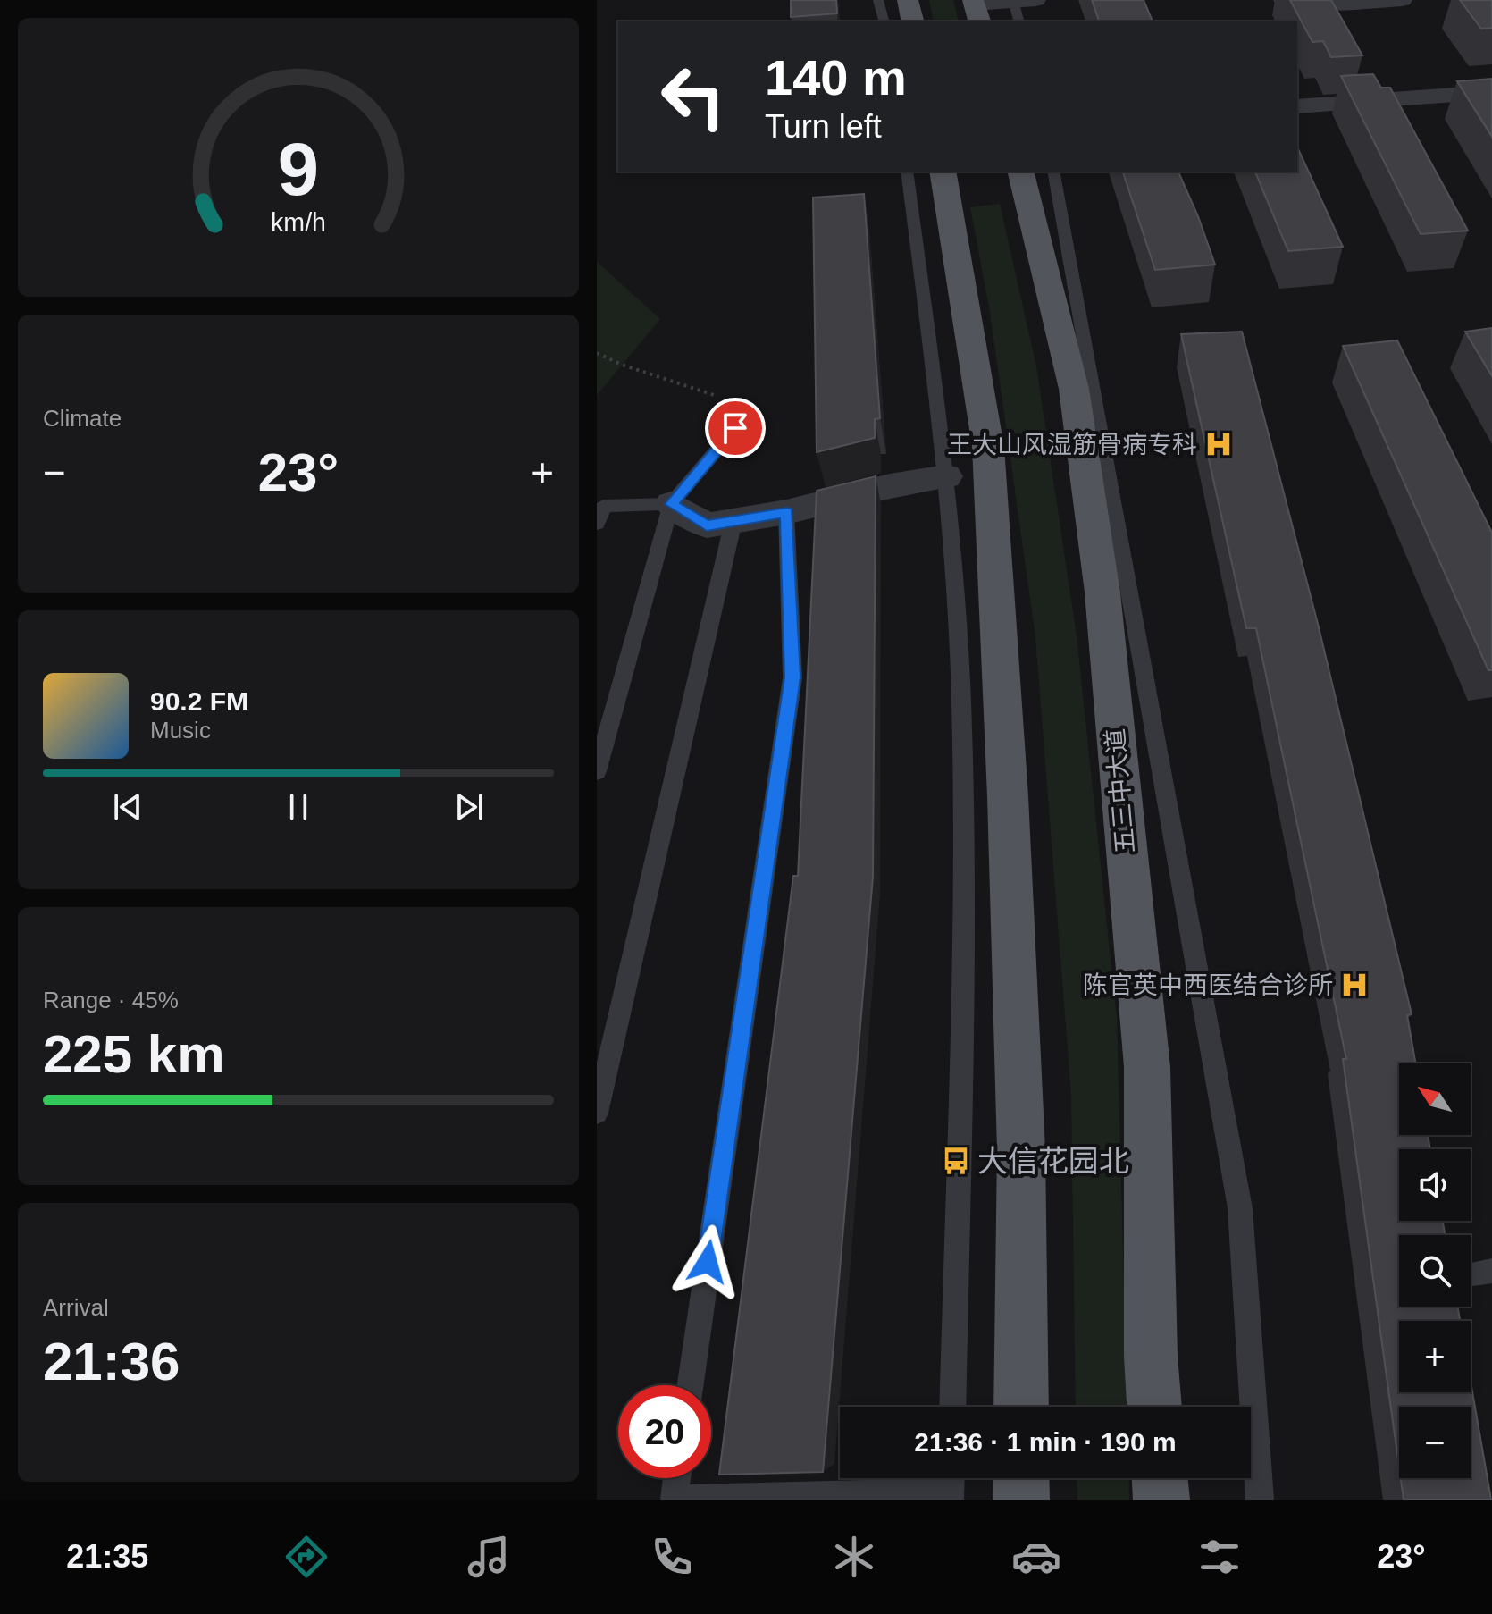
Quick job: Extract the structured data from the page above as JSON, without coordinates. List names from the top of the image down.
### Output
{
  "streets": {
    "main road": ["五三中大道"]
  },
  "places": {
    "hospital": ["王大山风湿筋骨病专科", "陈官英中西医结合诊所"],
    "bus stop": ["大信花园北"]
  },
  "north": "top left",
  "page": {
    "turn": ["140 m", "Turn left"],
    "tile": [
      "Climate",
      ["Range · 45%", "225 km"],
      ["Arrival", "21:36"]
    ],
    "heat": ["−", "23°", "+"],
    "song": ["90.2 FM", "Music"],
    "map_buttons": ["+", "−"],
    "limit": "20",
    "trip": "21:36 · 1 min · 190 m",
    "tabs": ["21:35", "23°"],
    "gauge": ["9", "km/h"]
  }
}
